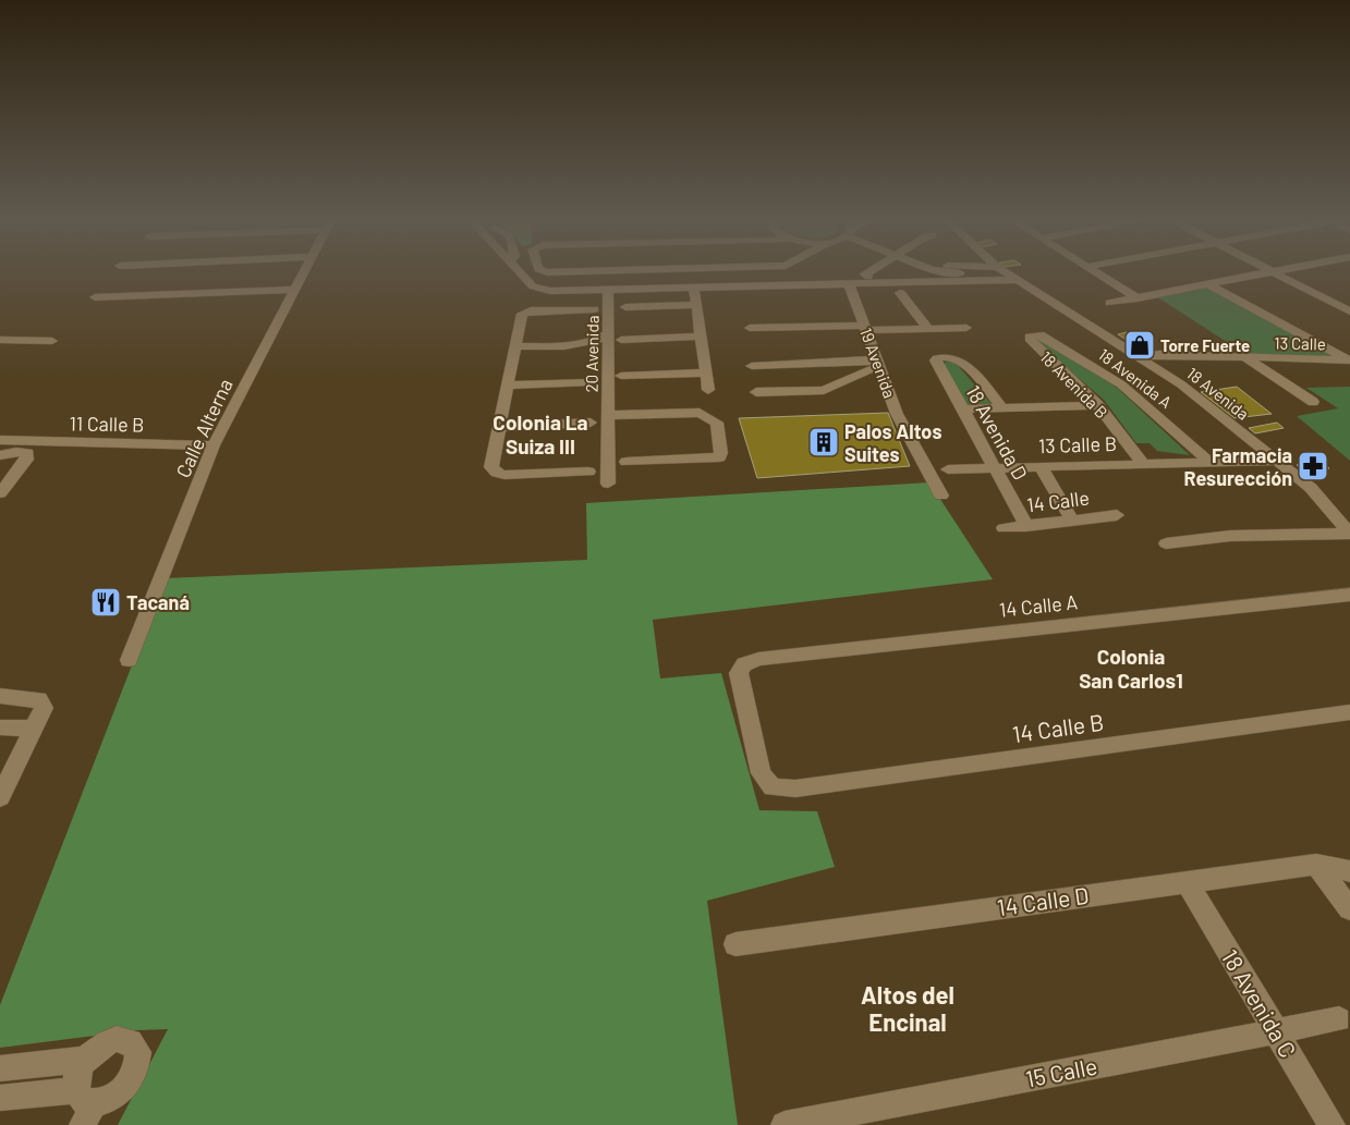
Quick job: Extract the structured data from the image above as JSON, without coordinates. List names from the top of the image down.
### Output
{
  "streets": {
    "street": [
      "13 Calle",
      "20 Avenida",
      "19 Avenida",
      "18 Avenida A",
      "18 Avenida B",
      "18 Avenida",
      "11 Calle B",
      "Calle Alterna",
      "18 Avenida D",
      "13 Calle B",
      "14 Calle",
      "14 Calle A",
      "14 Calle B",
      "14 Calle D",
      "18 Avenida C",
      "15 Calle"
    ]
  },
  "crossings": [
    ["13 Calle", "18 Avenida"],
    ["18 Avenida A", "18 Avenida B"],
    ["18 Avenida A", "13 Calle B"],
    ["18 Avenida B", "13 Calle B"],
    ["18 Avenida", "13 Calle B"],
    ["11 Calle B", "Calle Alterna"],
    ["18 Avenida D", "13 Calle B"],
    ["18 Avenida D", "14 Calle"],
    ["14 Calle A", "14 Calle B"],
    ["14 Calle D", "18 Avenida C"],
    ["18 Avenida C", "15 Calle"]
  ],
  "districts": ["Colonia La Suiza III", "Colonia San Carlos1", "Altos del Encinal"],
  "places": {
    "shop": ["Torre Fuerte"],
    "building": ["Palos Altos Suites"],
    "pharmacy": ["Farmacia Resurección"],
    "restaurant": ["Tacaná"]
  }
}
